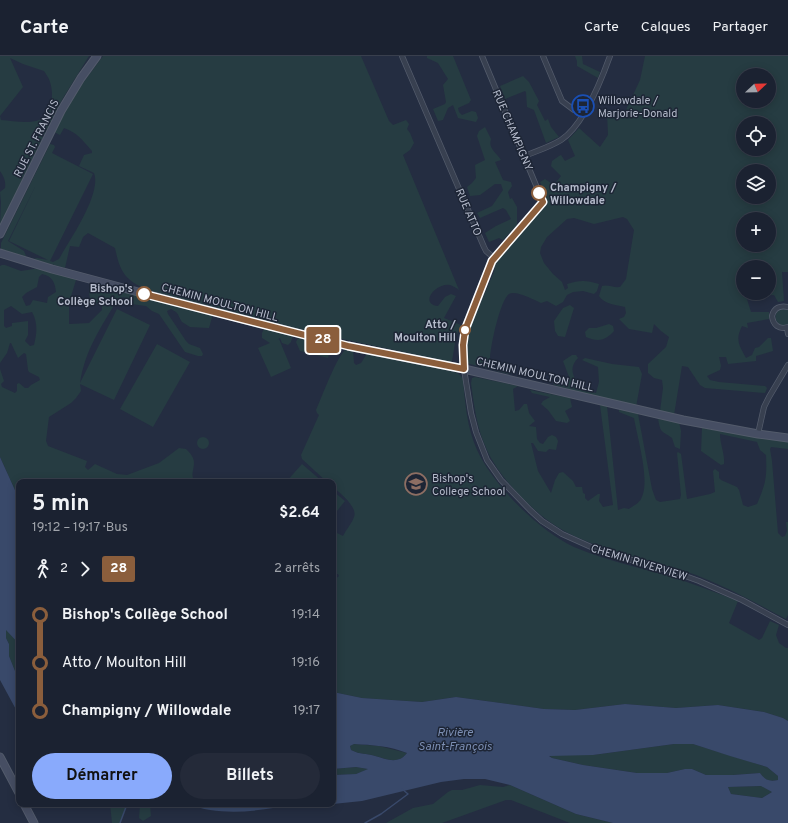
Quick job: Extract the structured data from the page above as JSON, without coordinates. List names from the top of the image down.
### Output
{
  "streets": {
    "street": [
      "RUE CHAMPIGNY",
      "RUE ST. FRANCIS",
      "RUE ATTO",
      "CHEMIN MOULTON HILL",
      "CHEMIN RIVERVIEW"
    ]
  },
  "crossings": [
    ["RUE CHAMPIGNY", "RUE ATTO"],
    ["CHEMIN MOULTON HILL", "CHEMIN RIVERVIEW"]
  ],
  "water": ["Rivière Saint-François"],
  "places": {
    "bus stop": ["Willowdale / Marjorie-Donald"],
    "other": ["Champigny / Willowdale", "Bishop's Collège School", "Atto / Moulton Hill"],
    "school or university": ["Bishop's College School"]
  },
  "lines": ["bus line 28"],
  "north": "right",
  "page": {
    "header": "Carte",
    "nav": ["Carte", "Calques", "Partager"],
    "on_map": "28",
    "map_buttons": ["+", "−"],
    "heading": ["5 min", "19:12 – 19:17 · Bus", "$2.64"],
    "legs": ["2", "28", "2 arrêts"],
    "list": [
      {
        "name": "Bishop's Collège School",
        "value": "19:14"
      },
      {
        "name": "Atto / Moulton Hill",
        "value": "19:16"
      },
      {
        "name": "Champigny / Willowdale",
        "value": "19:17"
      }
    ],
    "buttons": ["Démarrer", "Billets"]
  }
}
